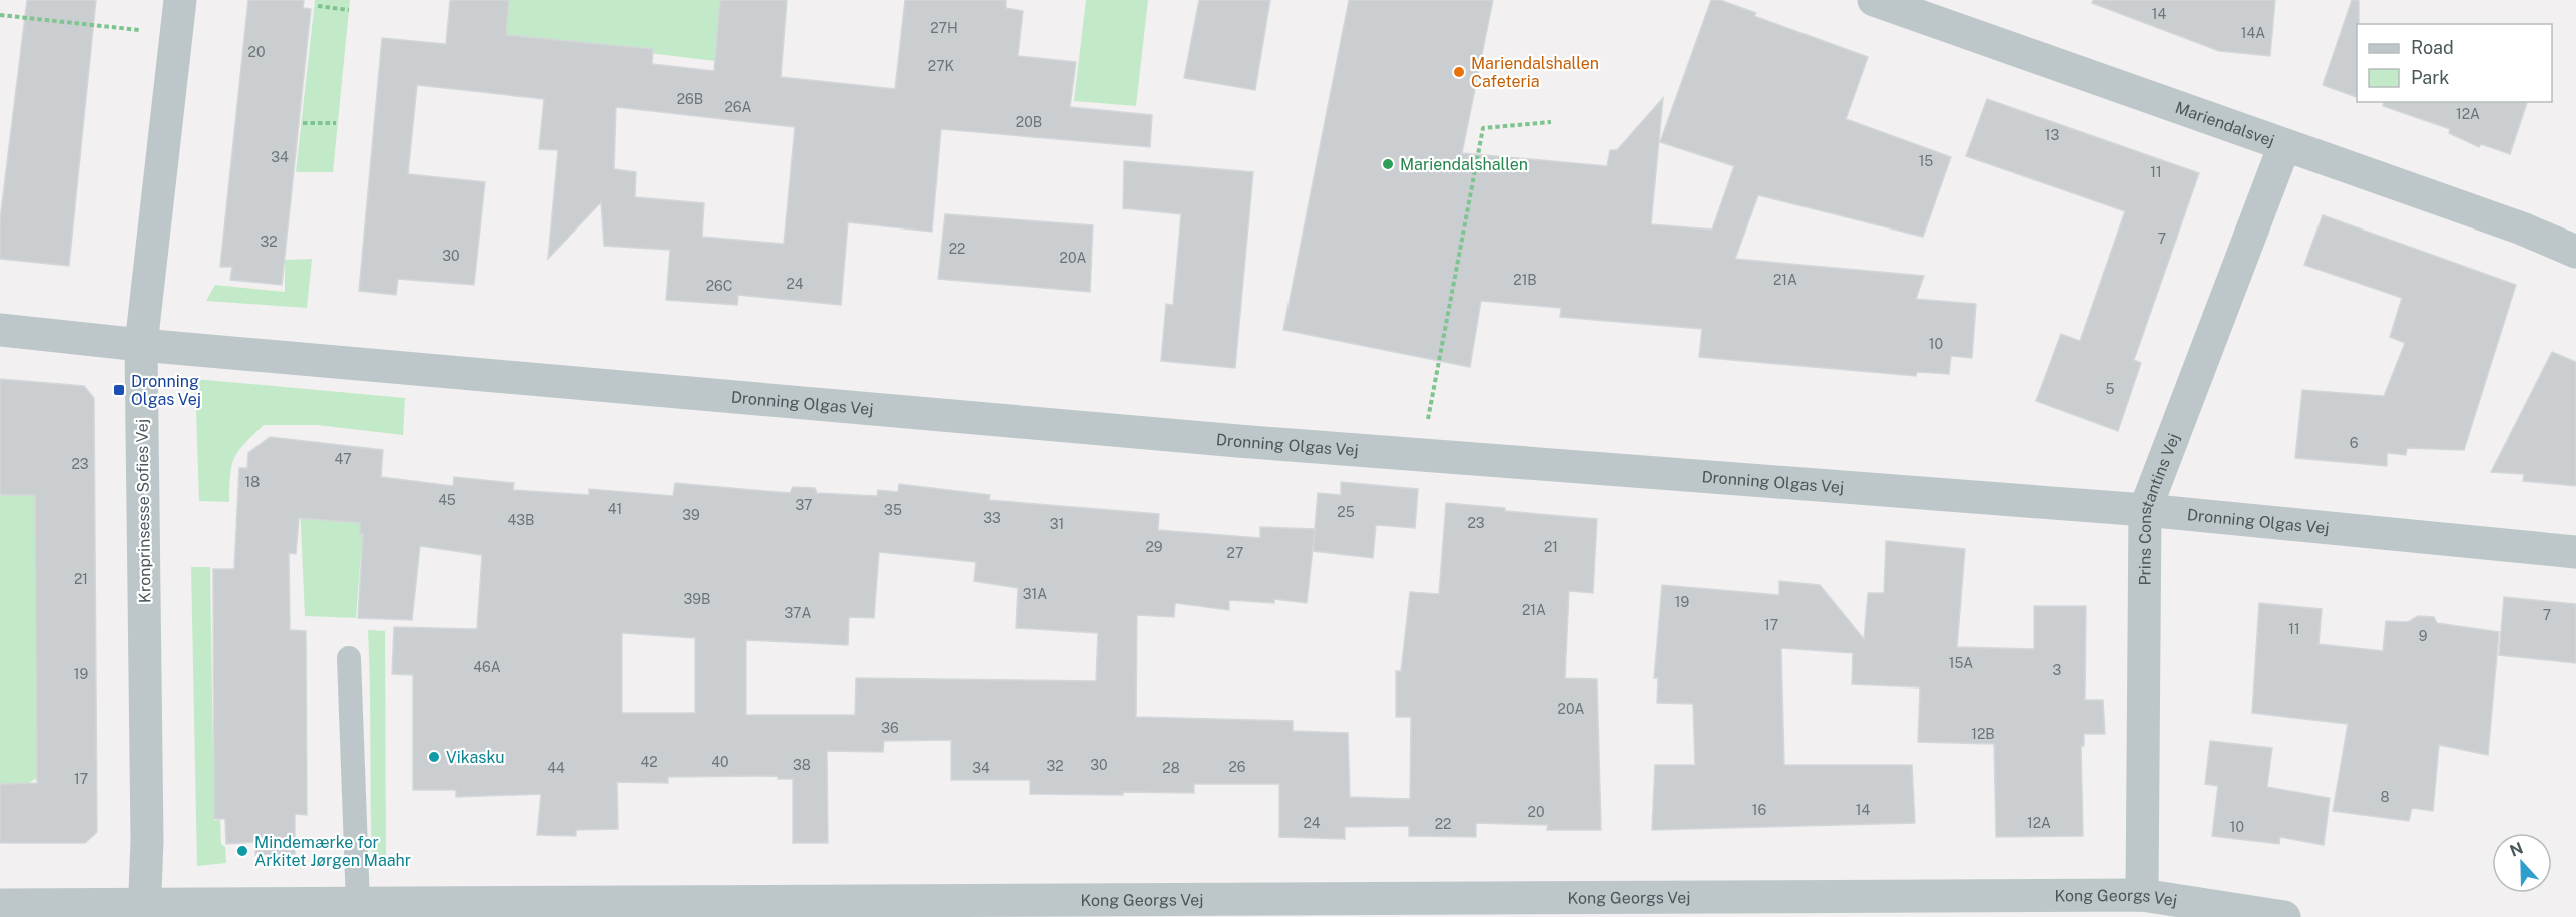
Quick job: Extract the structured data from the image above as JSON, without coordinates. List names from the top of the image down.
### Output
{
  "streets": {
    "street": [
      "Mariendalsvej",
      "Dronning Olgas Vej",
      "Kronprinsesse Sofies Vej",
      "Prins Constantins Vej",
      "Kong Georgs Vej"
    ]
  },
  "crossings": [
    ["Mariendalsvej", "Prins Constantins Vej"],
    ["Dronning Olgas Vej", "Kronprinsesse Sofies Vej"],
    ["Dronning Olgas Vej", "Prins Constantins Vej"],
    ["Kronprinsesse Sofies Vej", "Kong Georgs Vej"],
    ["Prins Constantins Vej", "Kong Georgs Vej"]
  ],
  "places": {
    "other": [
      "Mariendalshallen Cafeteria",
      "Mariendalshallen",
      "Vikasku",
      "Mindemærke for Arkitet Jørgen Maahr"
    ],
    "transit": ["Dronning Olgas Vej"]
  },
  "house_numbers": [
    "14",
    "27H",
    "14A",
    "20",
    "27K",
    "26B",
    "26A",
    "12A",
    "20B",
    "13",
    "34",
    "15",
    "11",
    "7",
    "32",
    "22",
    "30",
    "20A",
    "21B",
    "21A",
    "24",
    "26C",
    "10",
    "5",
    "6",
    "47",
    "23",
    "18",
    "45",
    "37",
    "41",
    "35",
    "25",
    "39",
    "33",
    "43B",
    "23",
    "31",
    "29",
    "21",
    "27",
    "21",
    "31A",
    "39B",
    "19",
    "21A",
    "37A",
    "7",
    "17",
    "11",
    "9",
    "15A",
    "46A",
    "3",
    "19",
    "20A",
    "36",
    "12B",
    "42",
    "40",
    "38",
    "30",
    "32",
    "26",
    "44",
    "34",
    "28",
    "17",
    "8",
    "16",
    "14",
    "20",
    "24",
    "12A",
    "22",
    "10"
  ],
  "legend": ["Road", "Park"],
  "north": "top"
}
